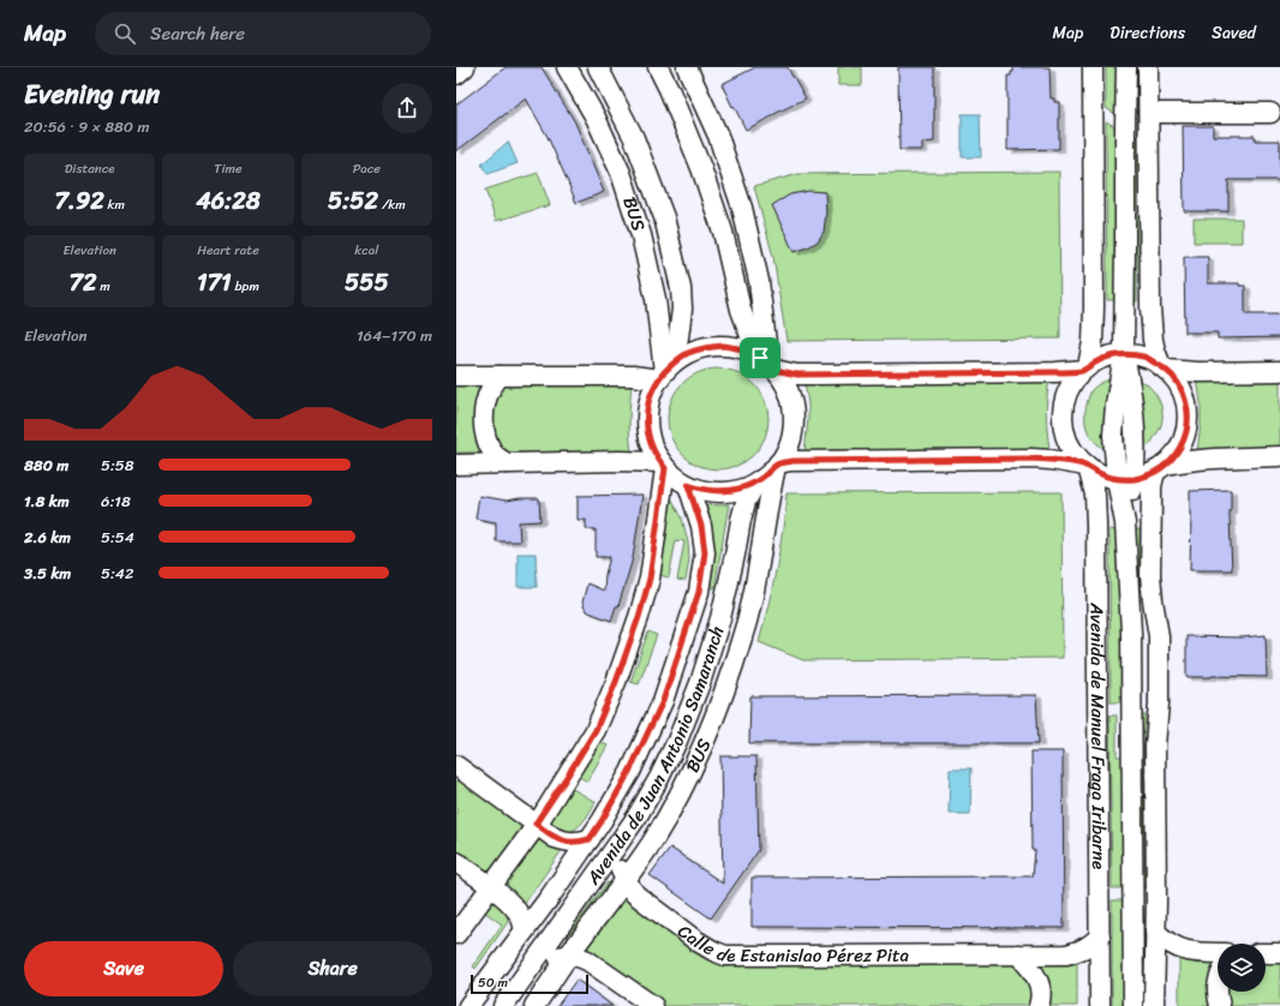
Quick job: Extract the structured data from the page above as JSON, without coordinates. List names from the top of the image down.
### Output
{
  "streets": {
    "street": [
      "BUS",
      "Avenida de Manuel Fraga Iribarne",
      "Avenida de Juan Antonio Samaranch",
      "Calle de Estanislao Pérez Pita"
    ]
  },
  "crossings": [
    ["BUS", "Avenida de Juan Antonio Samaranch"],
    ["BUS", "Calle de Estanislao Pérez Pita"],
    ["Avenida de Manuel Fraga Iribarne", "Calle de Estanislao Pérez Pita"],
    ["Avenida de Juan Antonio Samaranch", "Calle de Estanislao Pérez Pita"]
  ],
  "scale_bar": "50 m",
  "page": {
    "header": "Map",
    "search": "Search here",
    "nav": ["Map", "Directions", "Saved"],
    "heading": ["Evening run", "20:56 · 9 × 880 m"],
    "stats": [
      ["Distance", "7.92 km"],
      ["Time", "46:28"],
      ["Pace", "5:52 /km"],
      ["Elevation", "72 m"],
      ["Heart rate", "171 bpm"],
      ["kcal", "555"]
    ],
    "chart": ["Elevation", "164–170 m"],
    "list": [
      {
        "name": "880 m",
        "note": "5:58"
      },
      {
        "name": "1.8 km",
        "note": "6:18"
      },
      {
        "name": "2.6 km",
        "note": "5:54"
      },
      {
        "name": "3.5 km",
        "note": "5:42"
      }
    ],
    "buttons": ["Save", "Share"],
    "scale": "50 m"
  }
}
